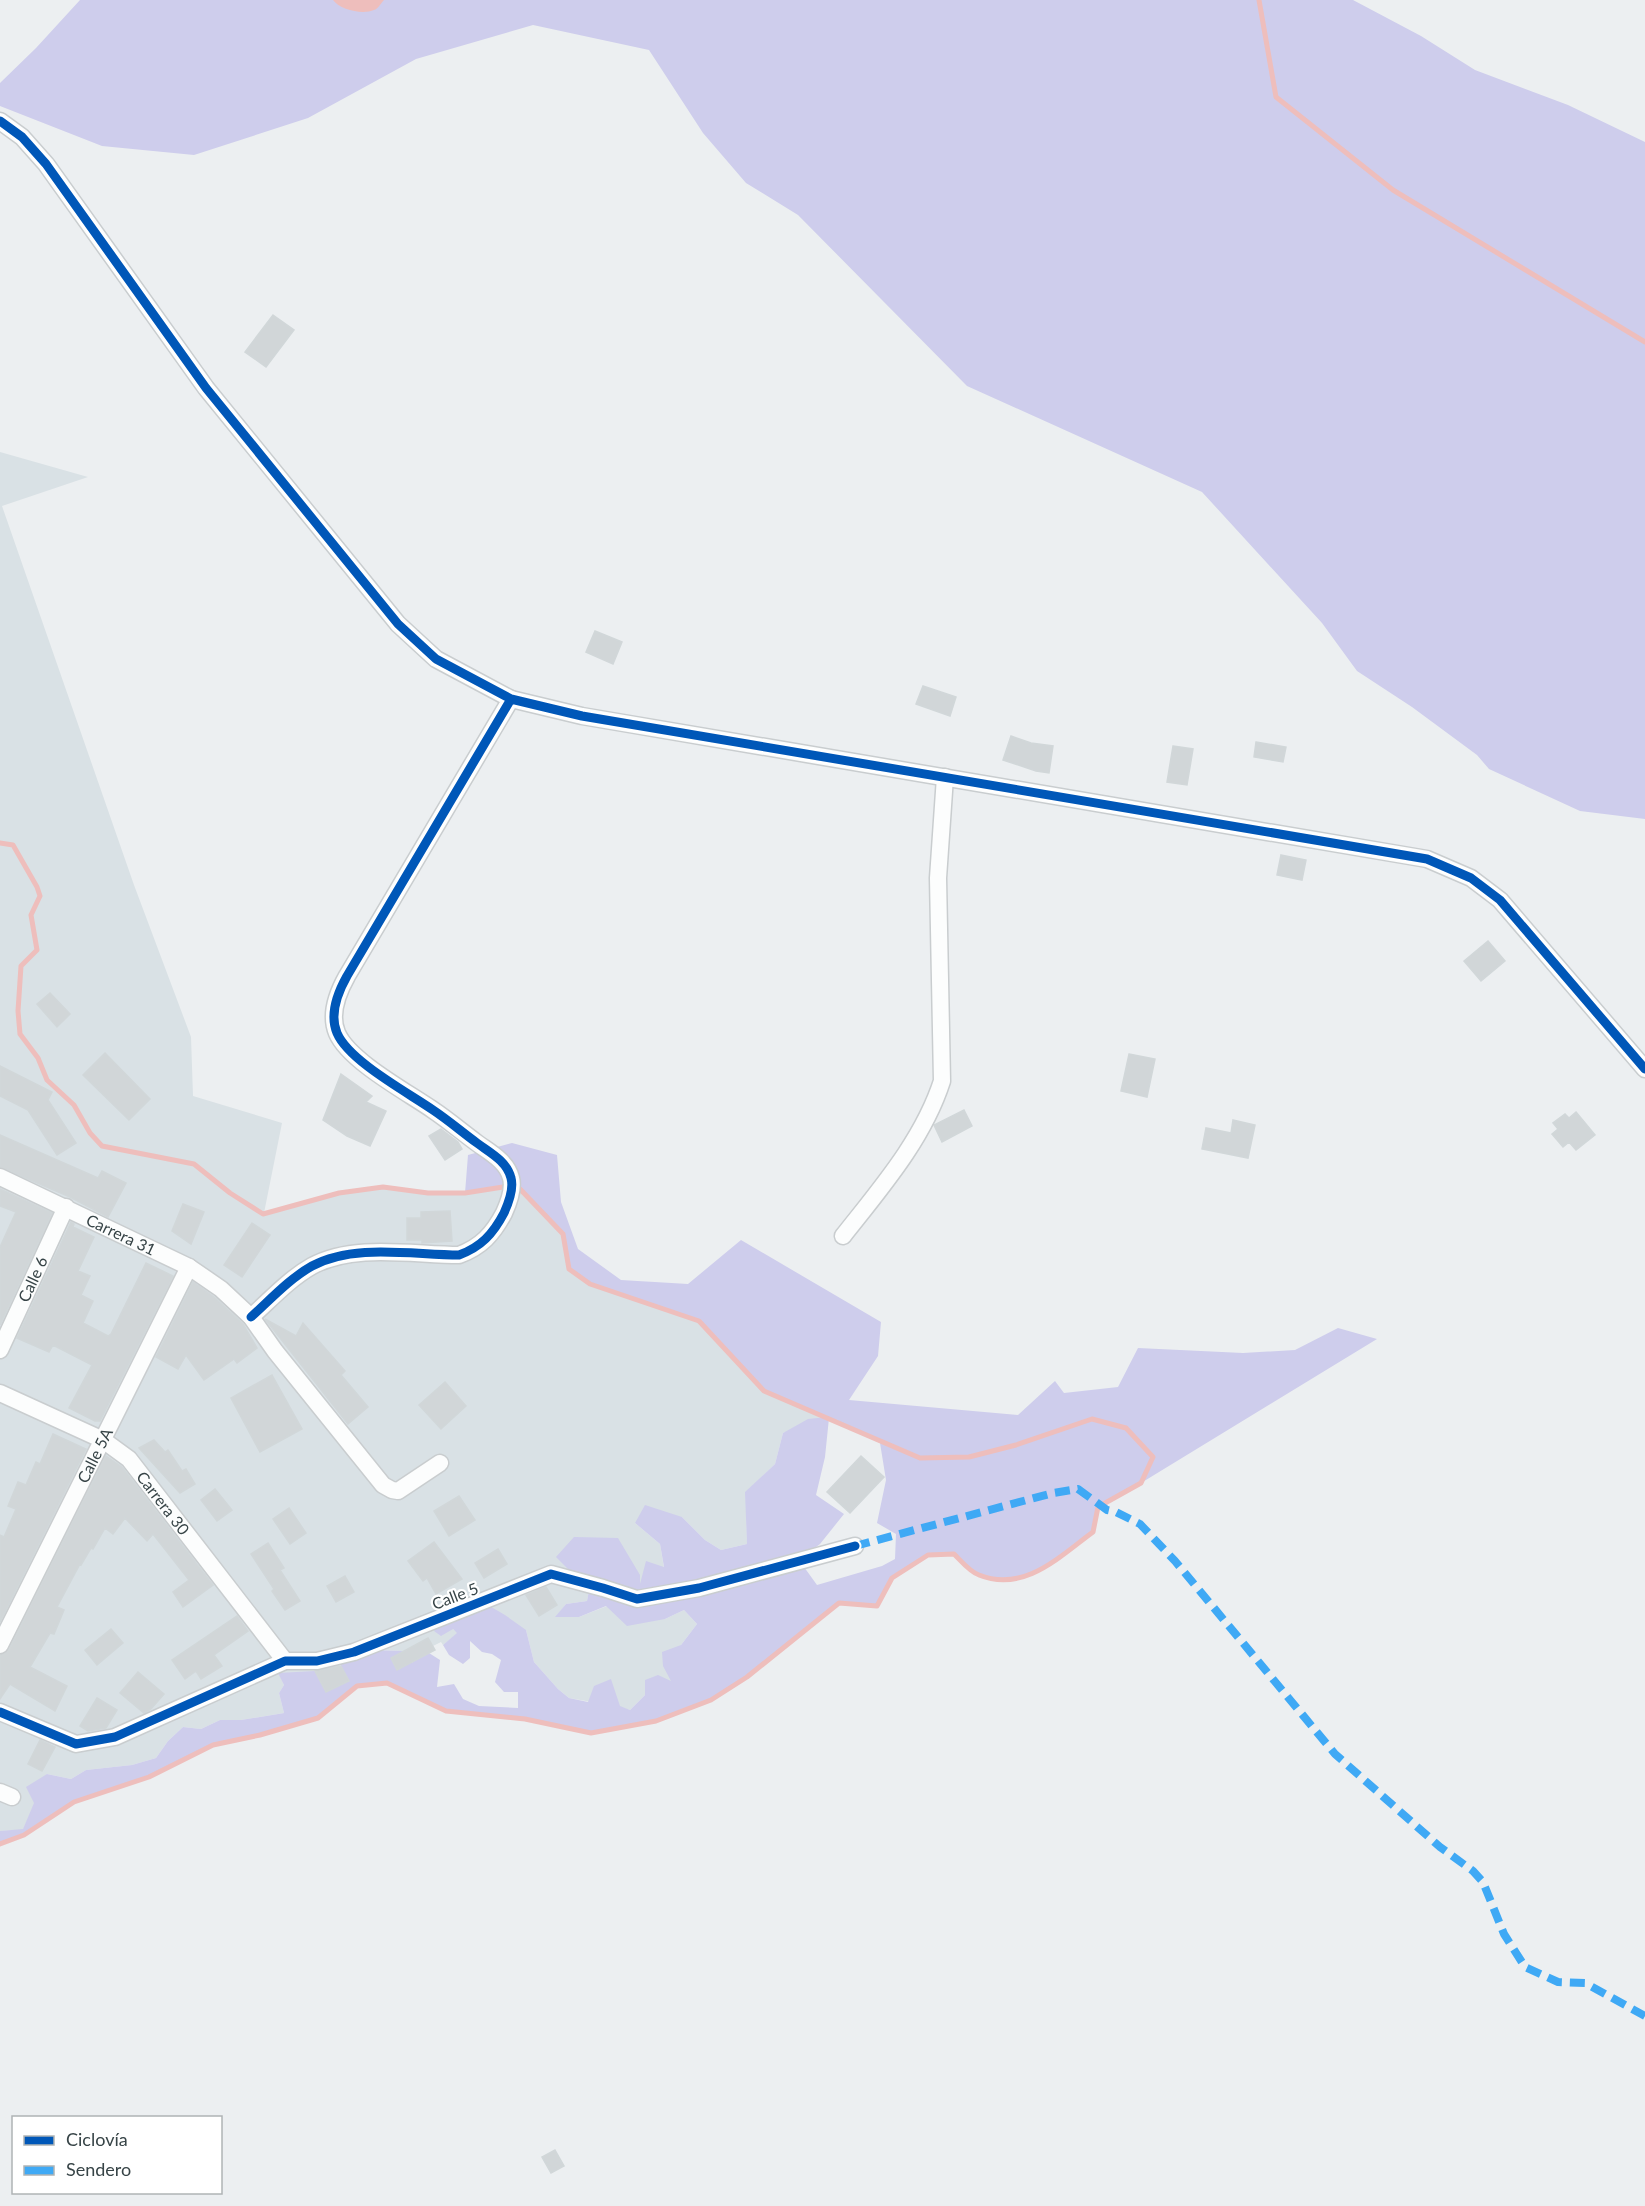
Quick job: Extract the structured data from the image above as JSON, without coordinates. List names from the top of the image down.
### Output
{
  "streets": {
    "street": [
      "Carrera 31",
      "Calle 6",
      "Calle 5A",
      "Carrera 30",
      "Calle 5"
    ]
  },
  "crossings": [
    ["Carrera 31", "Calle 6"],
    ["Carrera 31", "Calle 5A"],
    ["Calle 5A", "Carrera 30"],
    ["Carrera 30", "Calle 5"]
  ],
  "legend": ["Ciclovía", "Sendero"]
}
